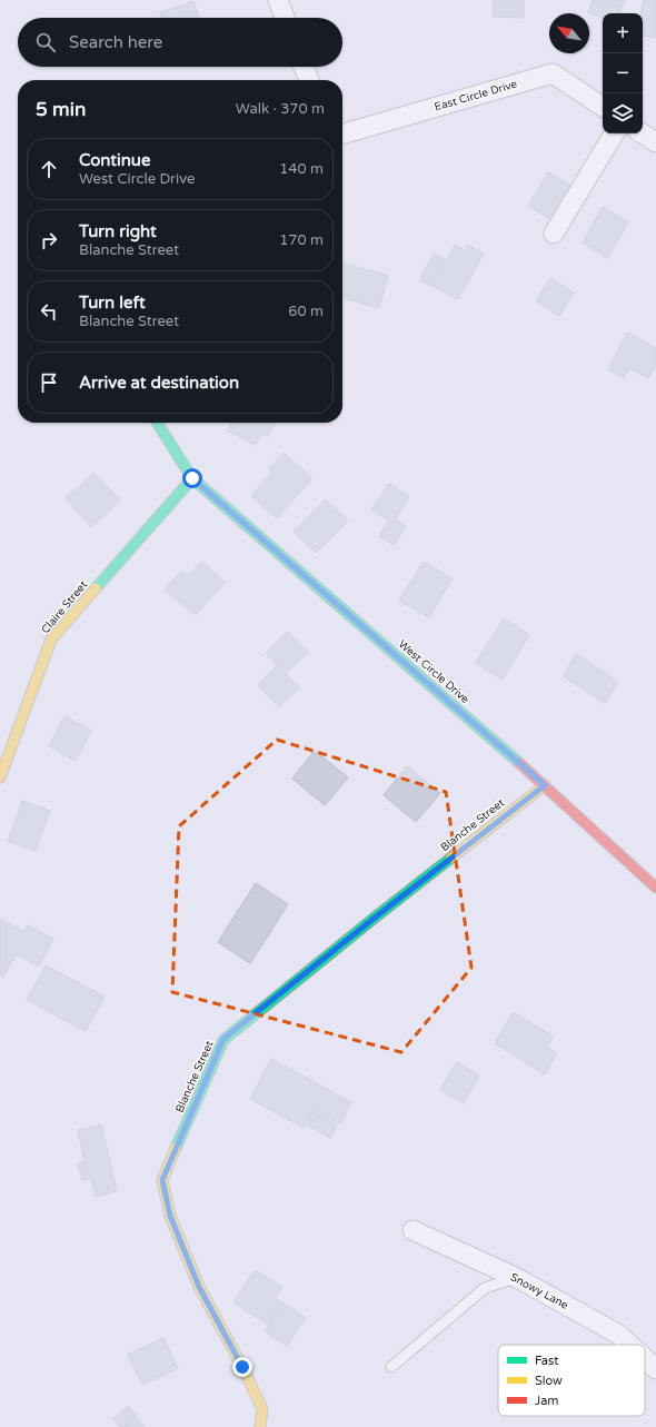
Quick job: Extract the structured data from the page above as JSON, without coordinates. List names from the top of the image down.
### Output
{
  "streets": {
    "street": [
      "East Circle Drive",
      "Claire Street",
      "West Circle Drive",
      "Blanche Street",
      "Snowy Lane"
    ]
  },
  "crossings": [
    ["Claire Street", "West Circle Drive"],
    ["West Circle Drive", "Blanche Street"]
  ],
  "legend": ["Fast", "Slow", "Jam"],
  "north": "top left",
  "page": {
    "map_buttons": ["+", "−"],
    "search": "Search here",
    "heading": ["5 min", "Walk · 370 m"],
    "list": [
      ["Continue", "West Circle Drive", "140 m"],
      ["Turn right", "Blanche Street", "170 m"],
      ["Turn left", "Blanche Street", "60 m"],
      "Arrive at destination"
    ]
  }
}
